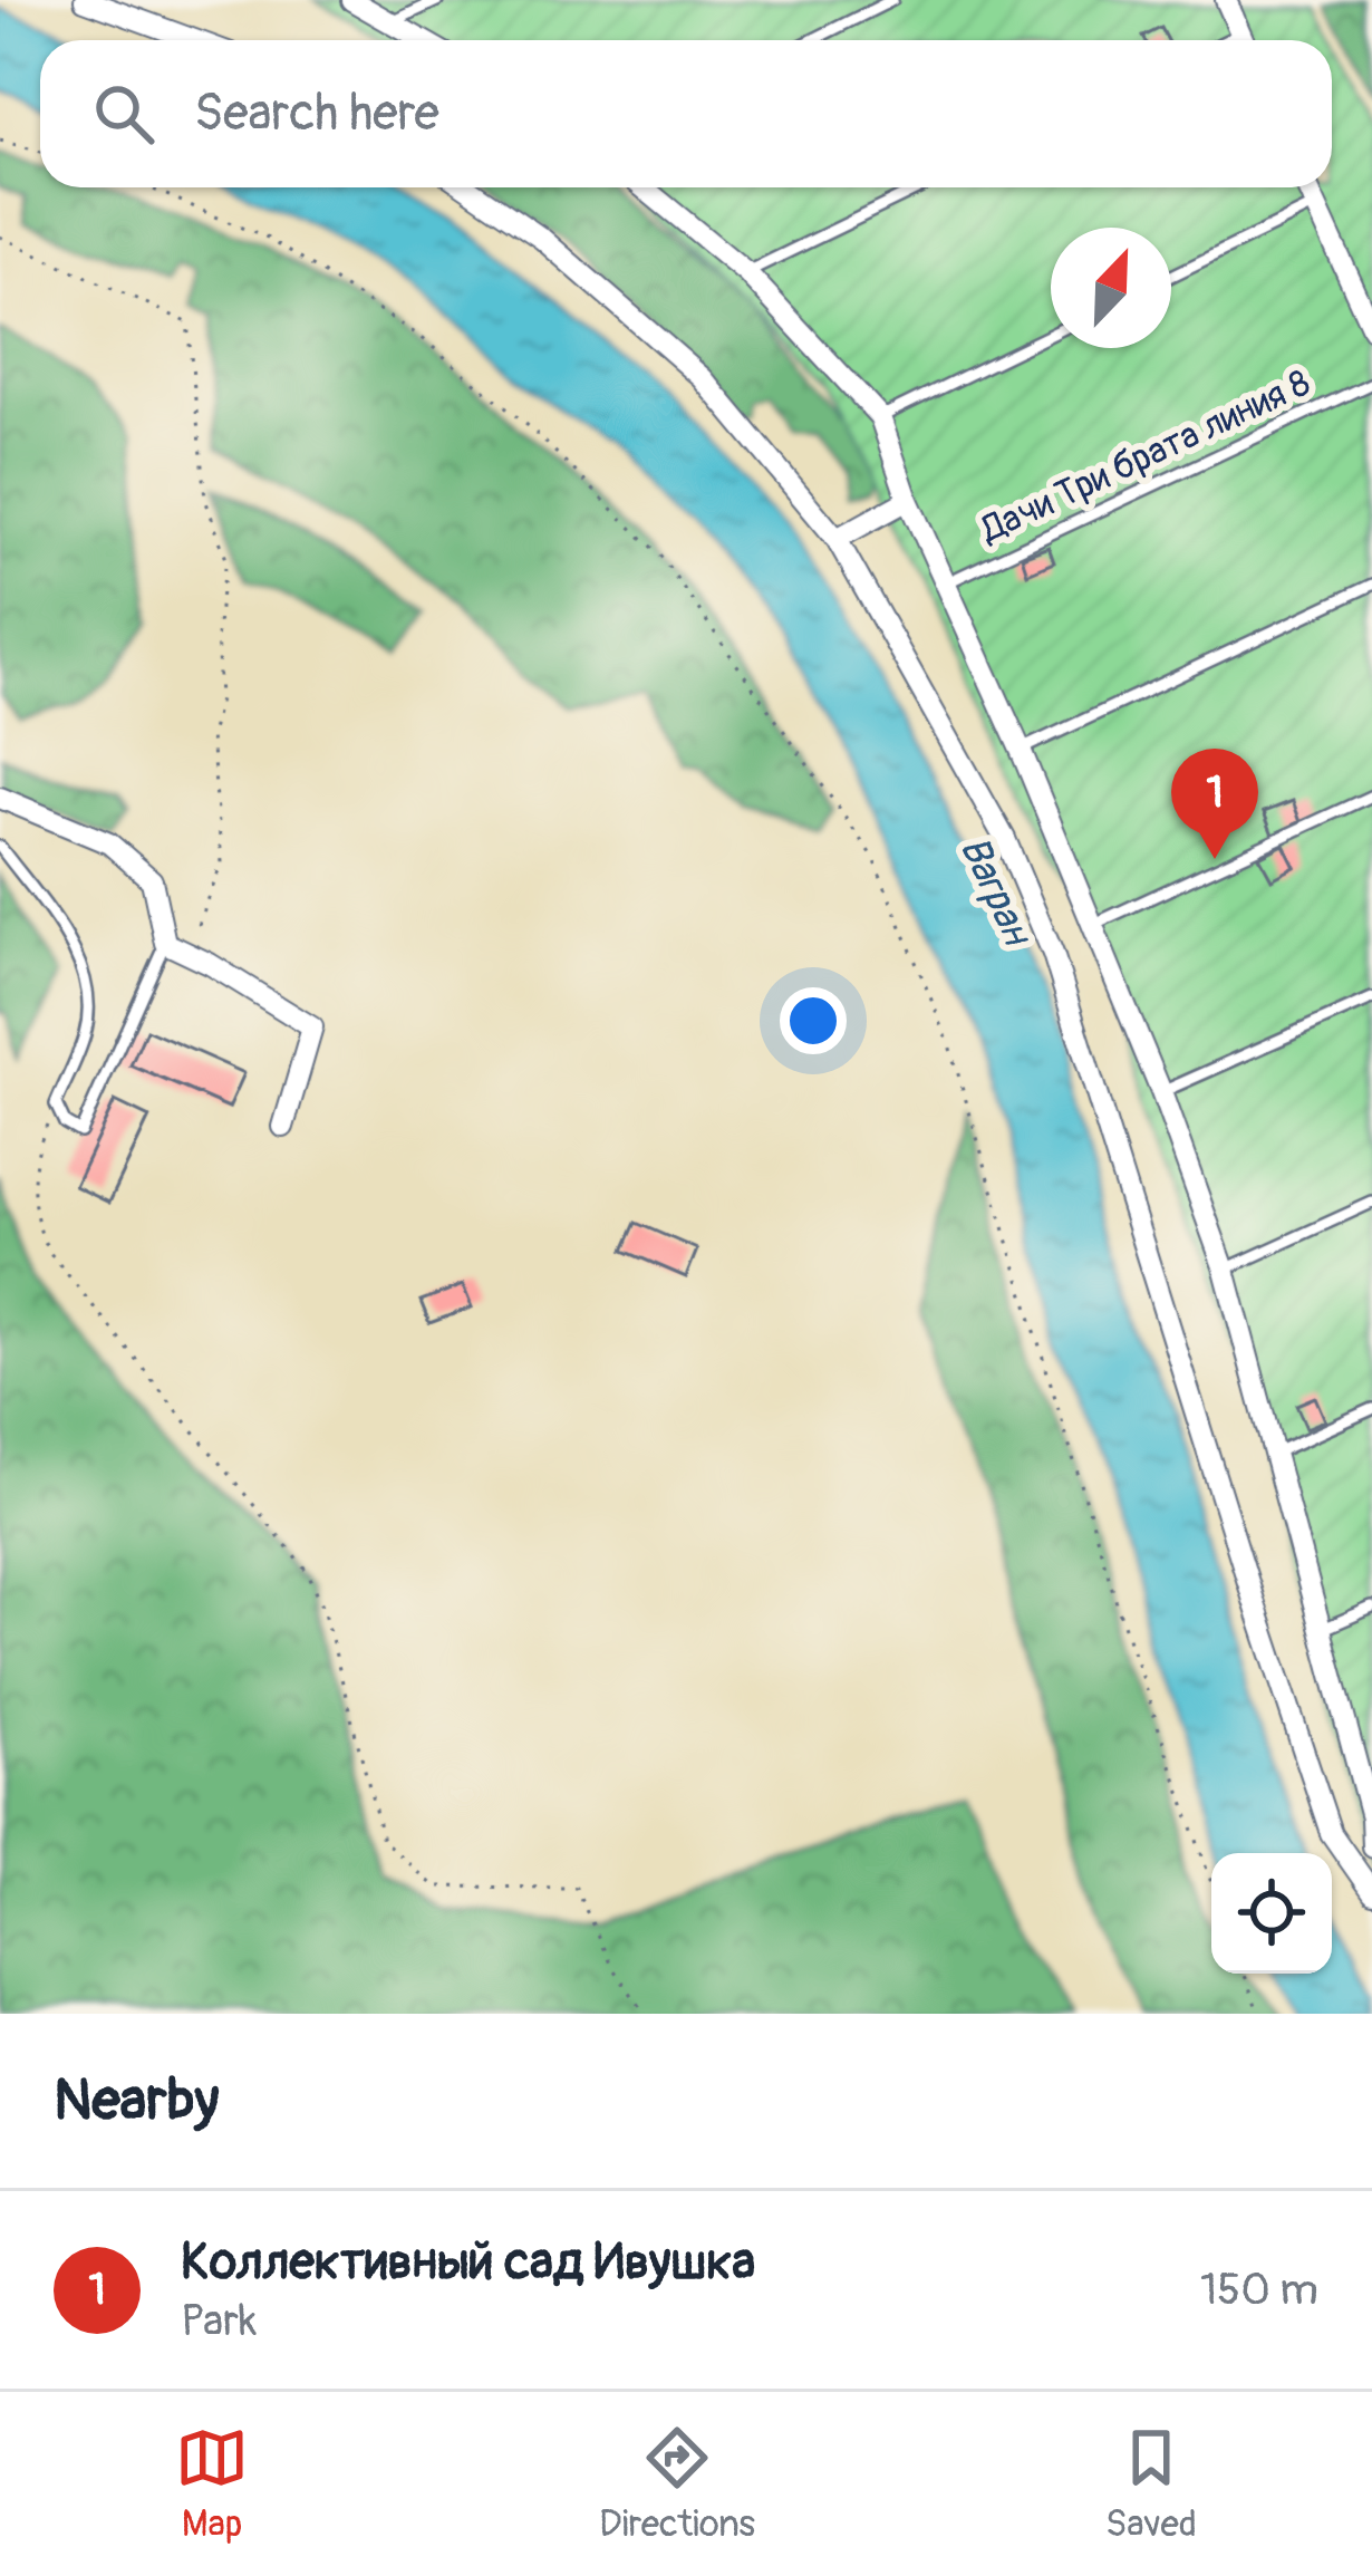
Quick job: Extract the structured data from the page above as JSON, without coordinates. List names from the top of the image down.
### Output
{
  "streets": {
    "lane": ["Дачи Три брата линия 8"]
  },
  "water": ["Вагран"],
  "north": "top right",
  "page": {
    "search": "Search here",
    "pins": "1",
    "heading": "Nearby",
    "list": [
      {
        "mark": "1",
        "name": "Коллективный сад Ивушка",
        "note": "Park",
        "value": "150 m"
      }
    ],
    "nav": ["Map", "Directions", "Saved"]
  }
}
